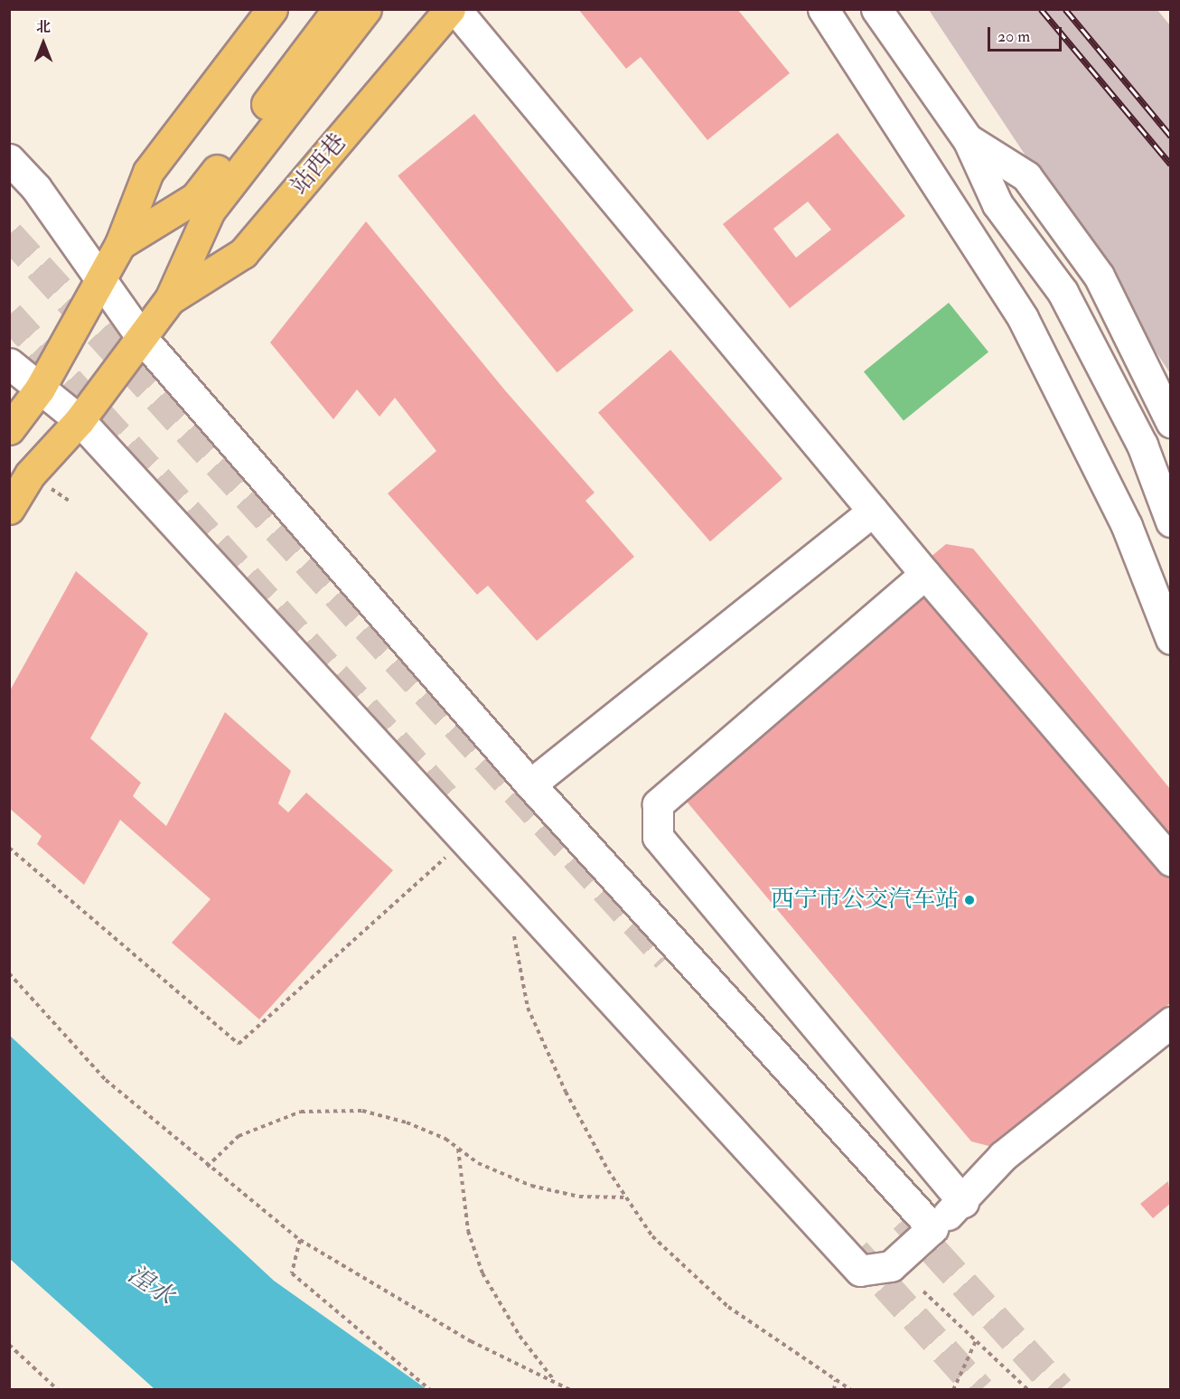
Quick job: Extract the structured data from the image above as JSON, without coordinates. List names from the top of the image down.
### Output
{
  "streets": {
    "main road": ["站西巷"]
  },
  "water": ["湟水"],
  "places": ["西宁市公交汽车站"],
  "scale_bar": "20 m",
  "north": "top"
}
